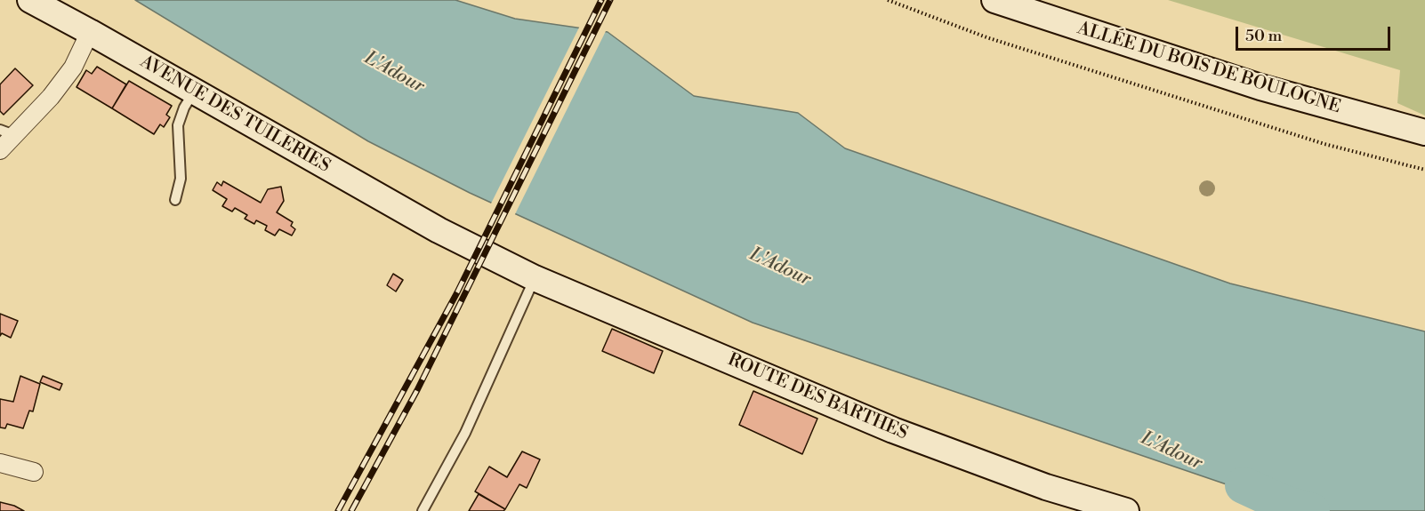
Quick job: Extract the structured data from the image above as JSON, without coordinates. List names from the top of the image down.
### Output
{
  "streets": {
    "main road": ["ALLÉE DU BOIS DE BOULOGNE", "AVENUE DES TUILERIES", "ROUTE DES BARTHES"]
  },
  "crossings": [
    ["AVENUE DES TUILERIES", "ROUTE DES BARTHES"]
  ],
  "water": ["L'Adour"],
  "scale_bar": "50 m"
}
